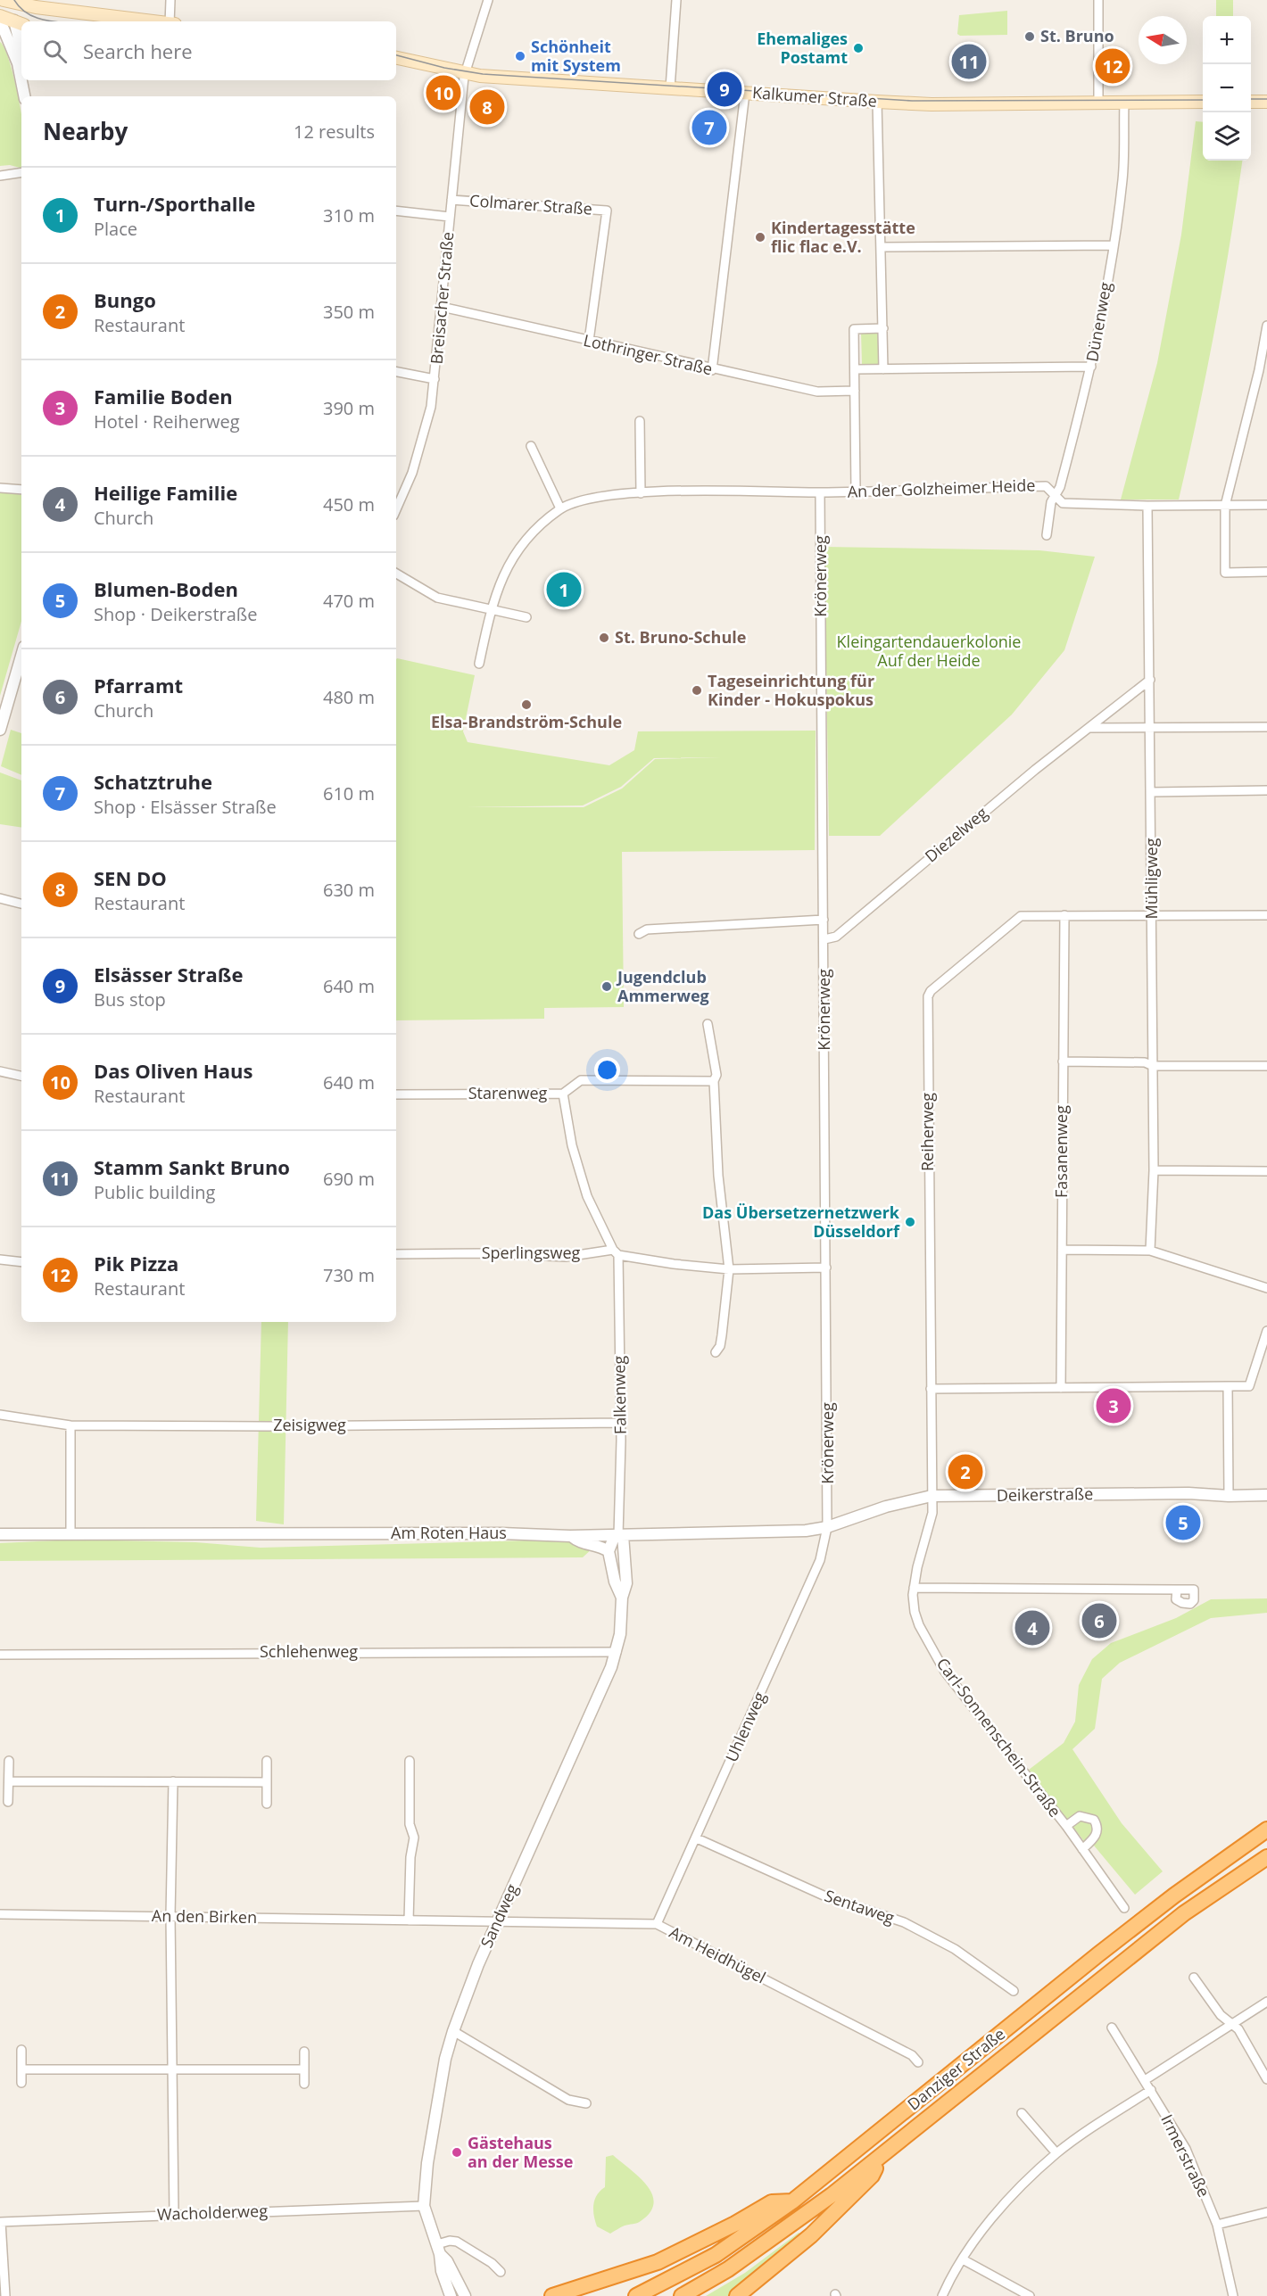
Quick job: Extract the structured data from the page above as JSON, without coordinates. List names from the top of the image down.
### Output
{
  "streets": {
    "highway": ["Danziger Straße"],
    "main road": ["Kalkumer Straße"],
    "street": [
      "Colmarer Straße",
      "Breisacher Straße",
      "Dünenweg",
      "Lothringer Straße",
      "An der Golzheimer Heide",
      "Krönerweg",
      "Diezelweg",
      "Mühligweg",
      "Starenweg",
      "Reiherweg",
      "Fasanenweg",
      "Sperlingsweg",
      "Falkenweg",
      "Zeisigweg",
      "Deikerstraße",
      "Am Roten Haus",
      "Schlehenweg",
      "Uhlenweg",
      "Carl-Sonnenschein-Straße",
      "Sentaweg",
      "Sandweg",
      "An den Birken",
      "Am Heidhügel",
      "Irmerstraße",
      "Wacholderweg"
    ]
  },
  "crossings": [
    ["Kalkumer Straße", "Breisacher Straße"],
    ["Kalkumer Straße", "Dünenweg"],
    ["Colmarer Straße", "Breisacher Straße"],
    ["Colmarer Straße", "Lothringer Straße"],
    ["Breisacher Straße", "Lothringer Straße"],
    ["Dünenweg", "An der Golzheimer Heide"],
    ["An der Golzheimer Heide", "Krönerweg"],
    ["An der Golzheimer Heide", "Mühligweg"],
    ["Krönerweg", "Diezelweg"],
    ["Krönerweg", "Sperlingsweg"],
    ["Krönerweg", "Deikerstraße"],
    ["Krönerweg", "Am Roten Haus"],
    ["Krönerweg", "Uhlenweg"],
    ["Diezelweg", "Mühligweg"],
    ["Starenweg", "Falkenweg"],
    ["Reiherweg", "Fasanenweg"],
    ["Reiherweg", "Deikerstraße"],
    ["Reiherweg", "Carl-Sonnenschein-Straße"],
    ["Sperlingsweg", "Falkenweg"],
    ["Falkenweg", "Zeisigweg"],
    ["Falkenweg", "Am Roten Haus"],
    ["Falkenweg", "Sandweg"],
    ["Deikerstraße", "Am Roten Haus"],
    ["Deikerstraße", "Uhlenweg"],
    ["Deikerstraße", "Carl-Sonnenschein-Straße"],
    ["Am Roten Haus", "Uhlenweg"],
    ["Am Roten Haus", "Sandweg"],
    ["Schlehenweg", "Sandweg"],
    ["Uhlenweg", "Sentaweg"],
    ["Uhlenweg", "Am Heidhügel"],
    ["Sandweg", "An den Birken"],
    ["Sandweg", "Am Heidhügel"],
    ["Sandweg", "Wacholderweg"],
    ["An den Birken", "Am Heidhügel"]
  ],
  "parks": ["Kleingartendauerkolonie Auf der Heide"],
  "places": [
    "St. Bruno",
    "Ehemaliges Postamt",
    "Schönheit mit System",
    "Kindertagesstätte flic flac e.V.",
    "St. Bruno-Schule",
    "Tageseinrichtung für Kinder - Hokuspokus",
    "Elsa-Brandström-Schule",
    "Jugendclub Ammerweg",
    "Das Übersetzernetzwerk Düsseldorf",
    "Gästehaus an der Messe"
  ],
  "north": "left",
  "page": {
    "map_buttons": ["+", "−"],
    "search": "Search here",
    "pins": [
      "11",
      "12",
      "9",
      "10",
      "8",
      "7",
      "1",
      "3",
      "2",
      "5",
      "6",
      "4"
    ],
    "heading": ["Nearby", "12 results"],
    "list": [
      {
        "mark": "1",
        "name": "Turn-/Sporthalle",
        "note": "Place",
        "value": "310 m"
      },
      {
        "mark": "2",
        "name": "Bungo",
        "note": "Restaurant",
        "value": "350 m"
      },
      {
        "mark": "3",
        "name": "Familie Boden",
        "note": "Hotel · Reiherweg",
        "value": "390 m"
      },
      {
        "mark": "4",
        "name": "Heilige Familie",
        "note": "Church",
        "value": "450 m"
      },
      {
        "mark": "5",
        "name": "Blumen-Boden",
        "note": "Shop · Deikerstraße",
        "value": "470 m"
      },
      {
        "mark": "6",
        "name": "Pfarramt",
        "note": "Church",
        "value": "480 m"
      },
      {
        "mark": "7",
        "name": "Schatztruhe",
        "note": "Shop · Elsässer Straße",
        "value": "610 m"
      },
      {
        "mark": "8",
        "name": "SEN DO",
        "note": "Restaurant",
        "value": "630 m"
      },
      {
        "mark": "9",
        "name": "Elsässer Straße",
        "note": "Bus stop",
        "value": "640 m"
      },
      {
        "mark": "10",
        "name": "Das Oliven Haus",
        "note": "Restaurant",
        "value": "640 m"
      },
      {
        "mark": "11",
        "name": "Stamm Sankt Bruno",
        "note": "Public building",
        "value": "690 m"
      },
      {
        "mark": "12",
        "name": "Pik Pizza",
        "note": "Restaurant",
        "value": "730 m"
      }
    ]
  }
}
